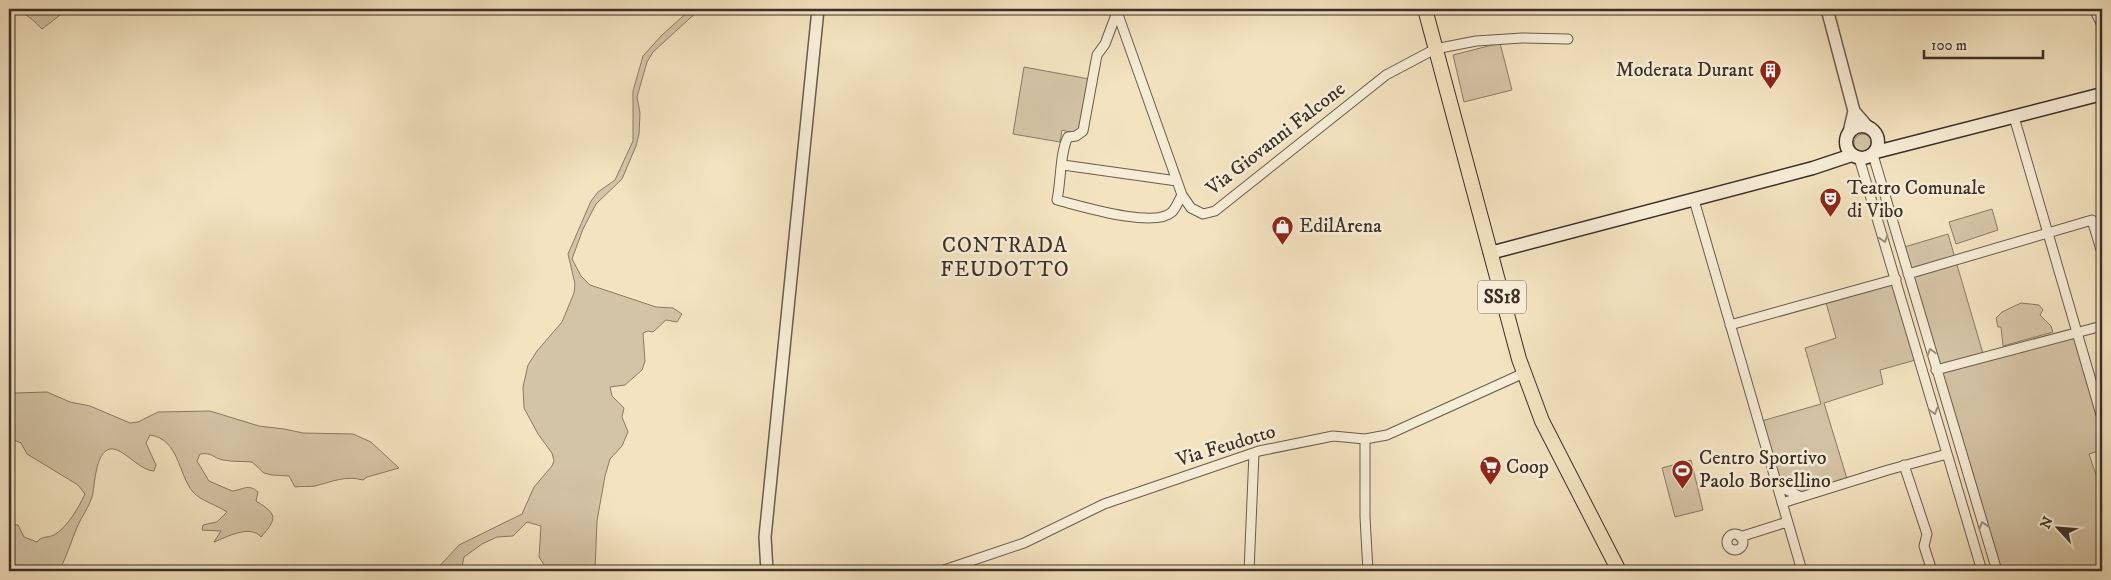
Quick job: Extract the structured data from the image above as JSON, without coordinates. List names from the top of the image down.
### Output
{
  "streets": {
    "main road": ["SS18"],
    "street": ["Via Giovanni Falcone", "Via Feudotto"]
  },
  "crossings": [
    ["Via Giovanni Falcone", "SS18"],
    ["SS18", "Via Feudotto"]
  ],
  "districts": ["CONTRADA FEUDOTTO"],
  "places": {
    "building": ["Moderata Durant"],
    "theatre": ["Teatro Comunale di Vibo"],
    "shop": ["EdilArena"],
    "supermarket": ["Coop"],
    "sports": ["Centro Sportivo Paolo Borsellino"]
  },
  "scale_bar": "100 m",
  "north": "top left"
}
